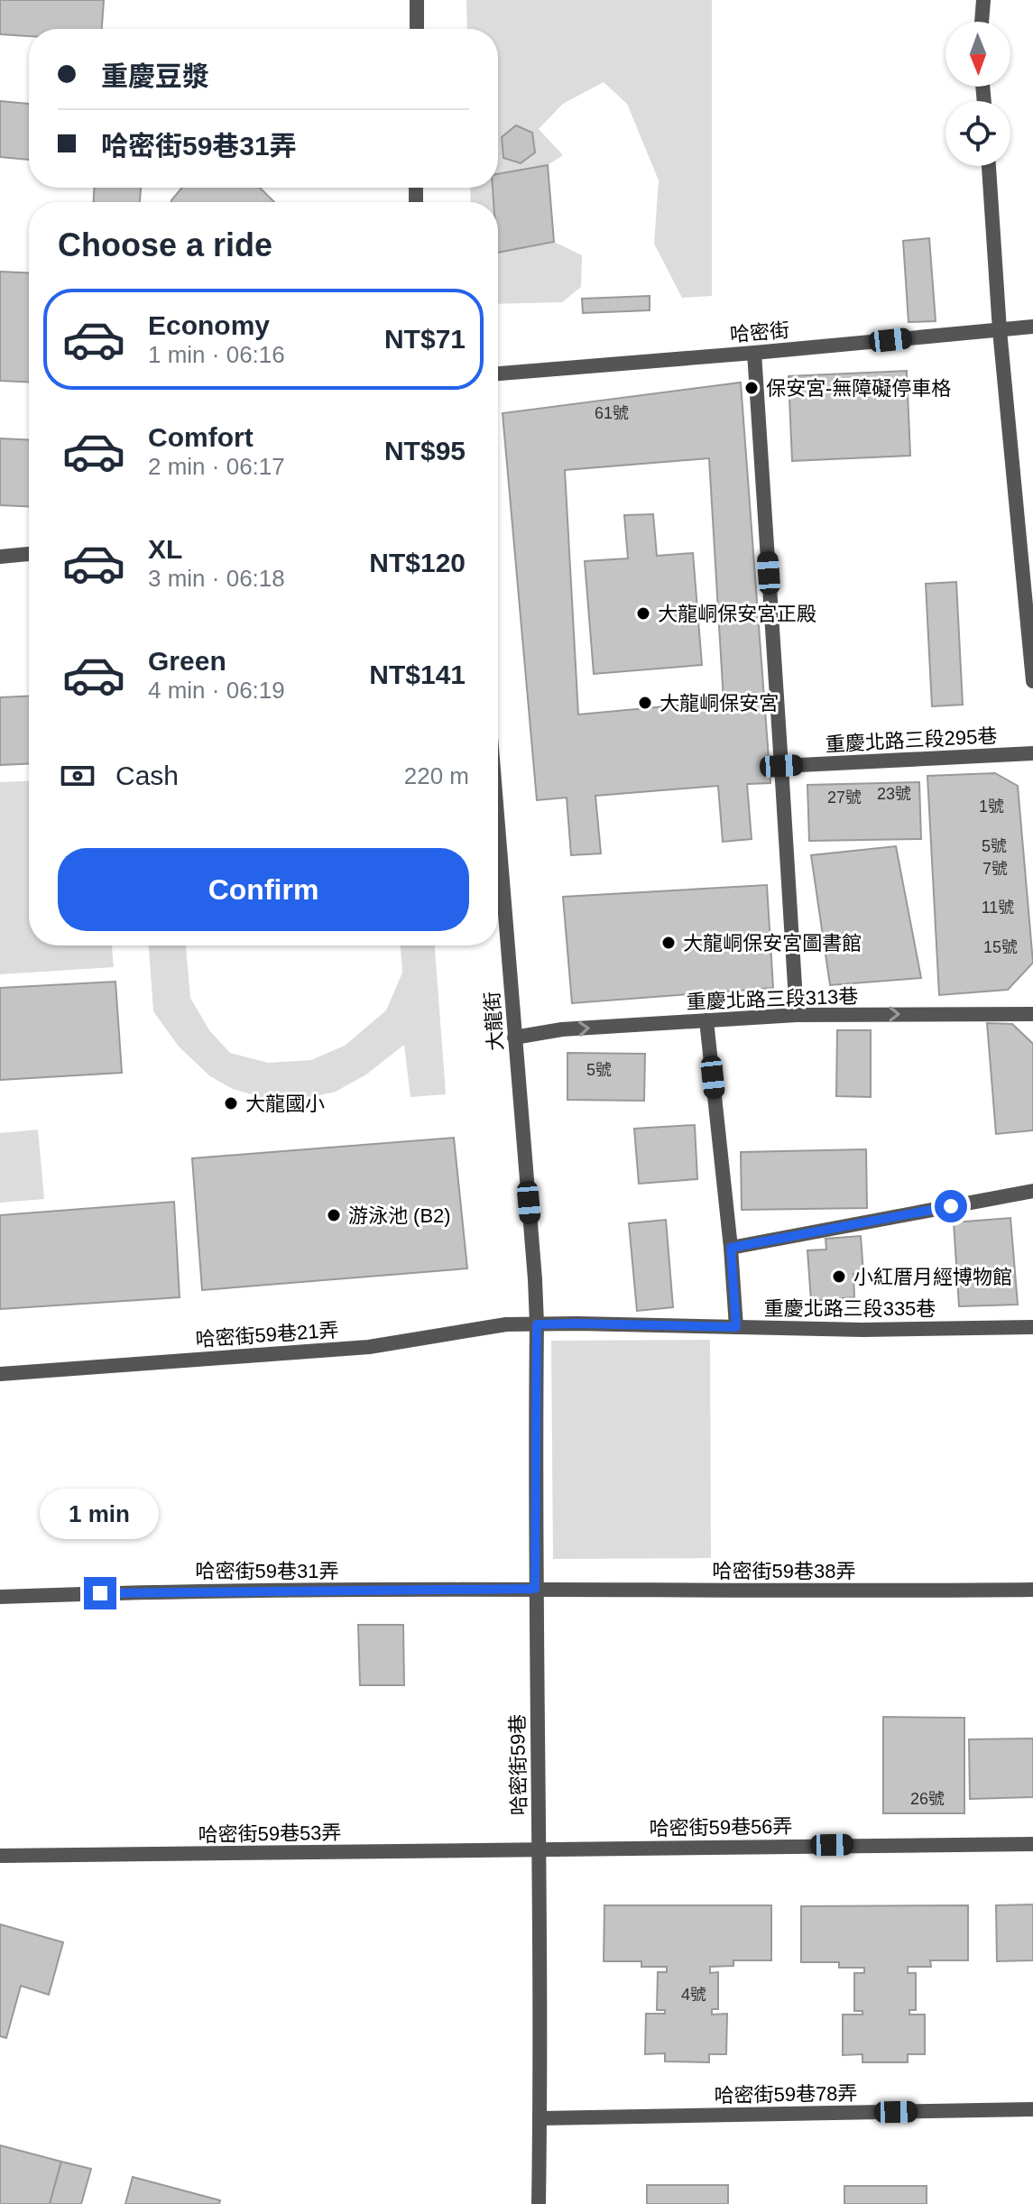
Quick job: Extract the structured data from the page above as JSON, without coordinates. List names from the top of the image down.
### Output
{
  "streets": {
    "street": [
      "哈密街",
      "重慶北路三段295巷",
      "重慶北路三段313巷",
      "大龍街",
      "重慶北路三段335巷",
      "哈密街59巷21弄",
      "哈密街59巷31弄",
      "哈密街59巷38弄",
      "哈密街59巷",
      "哈密街59巷56弄",
      "哈密街59巷53弄",
      "哈密街59巷78弄"
    ]
  },
  "crossings": [
    ["重慶北路三段313巷", "大龍街"],
    ["大龍街", "重慶北路三段335巷"],
    ["大龍街", "哈密街59巷21弄"],
    ["大龍街", "哈密街59巷"],
    ["重慶北路三段335巷", "哈密街59巷21弄"],
    ["重慶北路三段335巷", "哈密街59巷"],
    ["哈密街59巷21弄", "哈密街59巷"],
    ["哈密街59巷31弄", "哈密街59巷38弄"],
    ["哈密街59巷31弄", "哈密街59巷"],
    ["哈密街59巷38弄", "哈密街59巷"],
    ["哈密街59巷", "哈密街59巷56弄"],
    ["哈密街59巷", "哈密街59巷53弄"],
    ["哈密街59巷", "哈密街59巷78弄"],
    ["哈密街59巷56弄", "哈密街59巷53弄"]
  ],
  "one_way": ["重慶北路三段313巷"],
  "places": [
    "保安宮-無障礙停車格",
    "大龍峒保安宮正殿",
    "大龍峒保安宮",
    "大龍峒保安宮圖書館",
    "大龍國小",
    "游泳池 (B2)",
    "小紅厝月經博物館"
  ],
  "house_numbers": [
    "61號",
    "23號",
    "27號",
    "1號",
    "5號",
    "7號",
    "11號",
    "15號",
    "5號",
    "26號",
    "4號"
  ],
  "north": "bottom",
  "page": {
    "banner": ["重慶豆漿", "哈密街59巷31弄"],
    "heading": "Choose a ride",
    "list": [
      {
        "name": "Economy",
        "note": "1 min · 06:16",
        "value": "NT$71"
      },
      {
        "name": "Comfort",
        "note": "2 min · 06:17",
        "value": "NT$95"
      },
      {
        "name": "XL",
        "note": "3 min · 06:18",
        "value": "NT$120"
      },
      {
        "name": "Green",
        "note": "4 min · 06:19",
        "value": "NT$141"
      }
    ],
    "pay": ["Cash", "220 m"],
    "buttons": "Confirm",
    "bubble": "1 min"
  }
}
